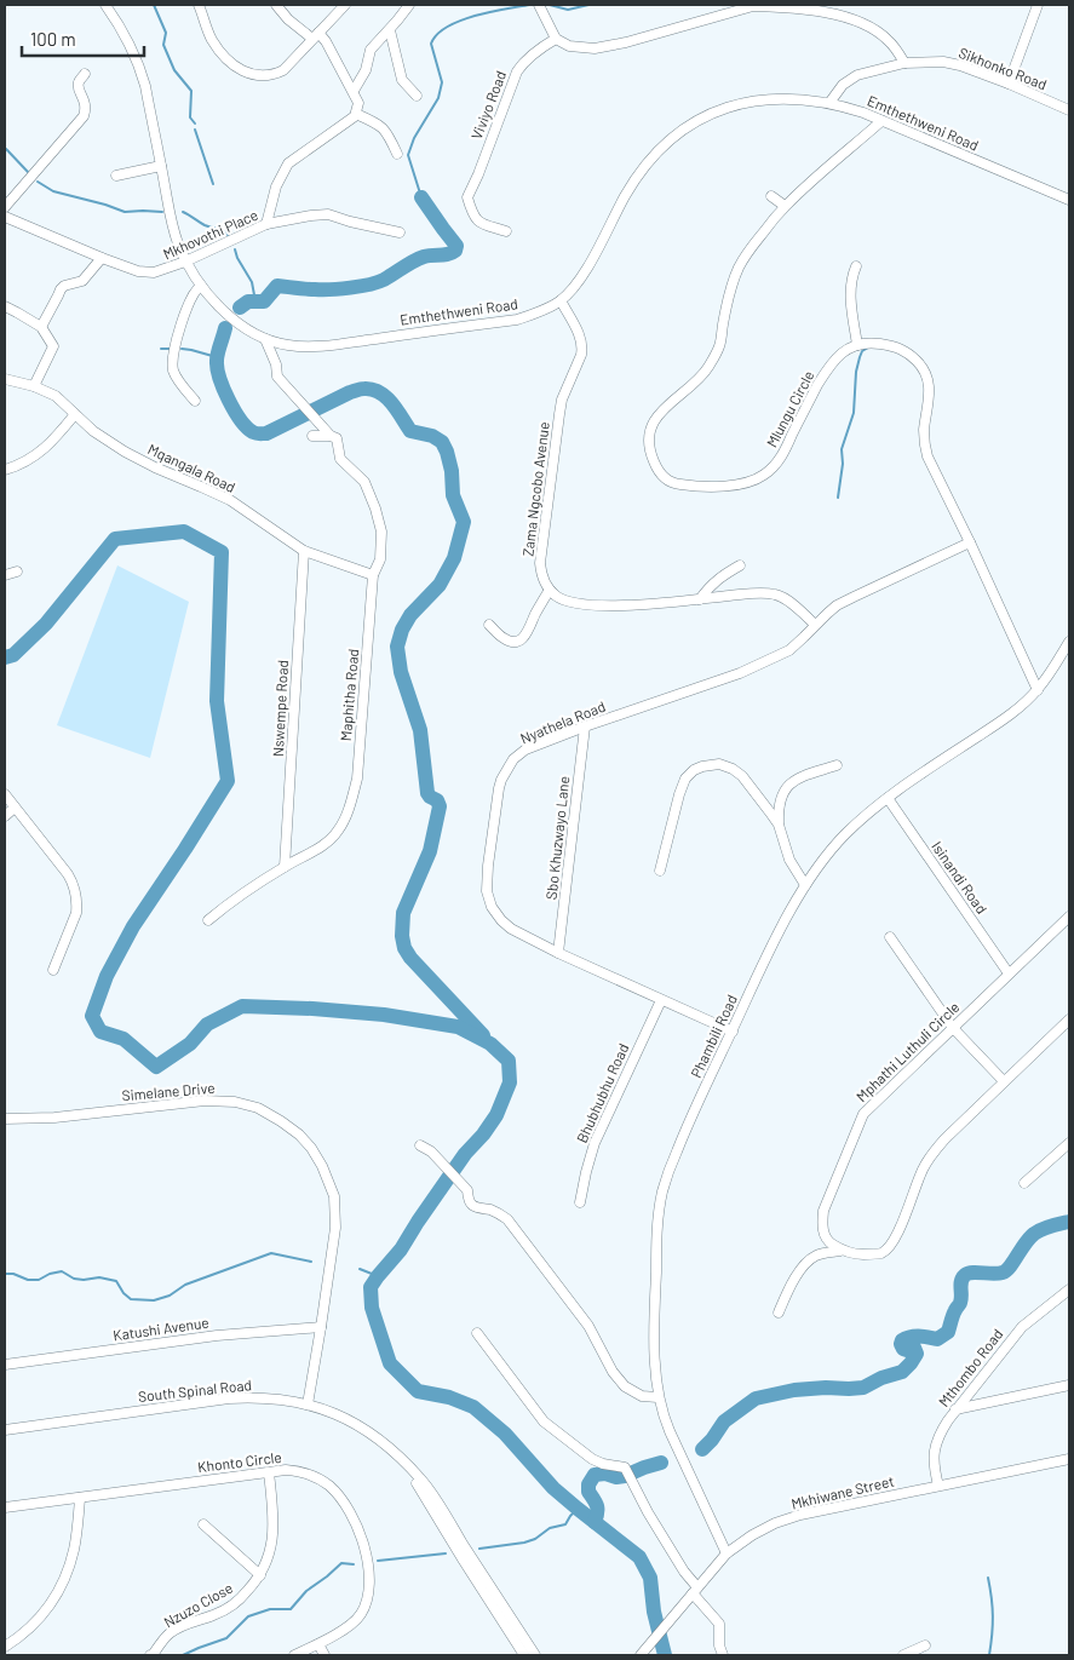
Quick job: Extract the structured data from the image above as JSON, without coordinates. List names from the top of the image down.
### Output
{
  "streets": {
    "street": [
      "Sikhonko Road",
      "Viviyo Road",
      "Emthethweni Road",
      "Mkhovothi Place",
      "Mlungu Circle",
      "Mqangala Road",
      "Zama Ngcobo Avenue",
      "Maphitha Road",
      "Nswempe Road",
      "Nyathela Road",
      "Sbo Khuzwayo Lane",
      "Isinandi Road",
      "Phambili Road",
      "Mphathi Luthuli Circle",
      "Simelane Drive",
      "Bhubhubhu Road",
      "Katushi Avenue",
      "Mthombo Road",
      "South Spinal Road",
      "Khonto Circle",
      "Mkhiwane Street",
      "Nzuzo Close"
    ]
  },
  "crossings": [
    ["Sikhonko Road", "Emthethweni Road"],
    ["Emthethweni Road", "Mkhovothi Place"],
    ["Emthethweni Road", "Mlungu Circle"],
    ["Emthethweni Road", "Zama Ngcobo Avenue"],
    ["Mqangala Road", "Maphitha Road"],
    ["Mqangala Road", "Nswempe Road"],
    ["Maphitha Road", "Nswempe Road"],
    ["Nyathela Road", "Sbo Khuzwayo Lane"],
    ["Nyathela Road", "Phambili Road"],
    ["Nyathela Road", "Bhubhubhu Road"],
    ["Isinandi Road", "Phambili Road"],
    ["Isinandi Road", "Mphathi Luthuli Circle"],
    ["Phambili Road", "Mkhiwane Street"],
    ["Simelane Drive", "Katushi Avenue"],
    ["Simelane Drive", "South Spinal Road"],
    ["Mthombo Road", "Mkhiwane Street"],
    ["Khonto Circle", "Nzuzo Close"]
  ],
  "scale_bar": "100 m"
}
